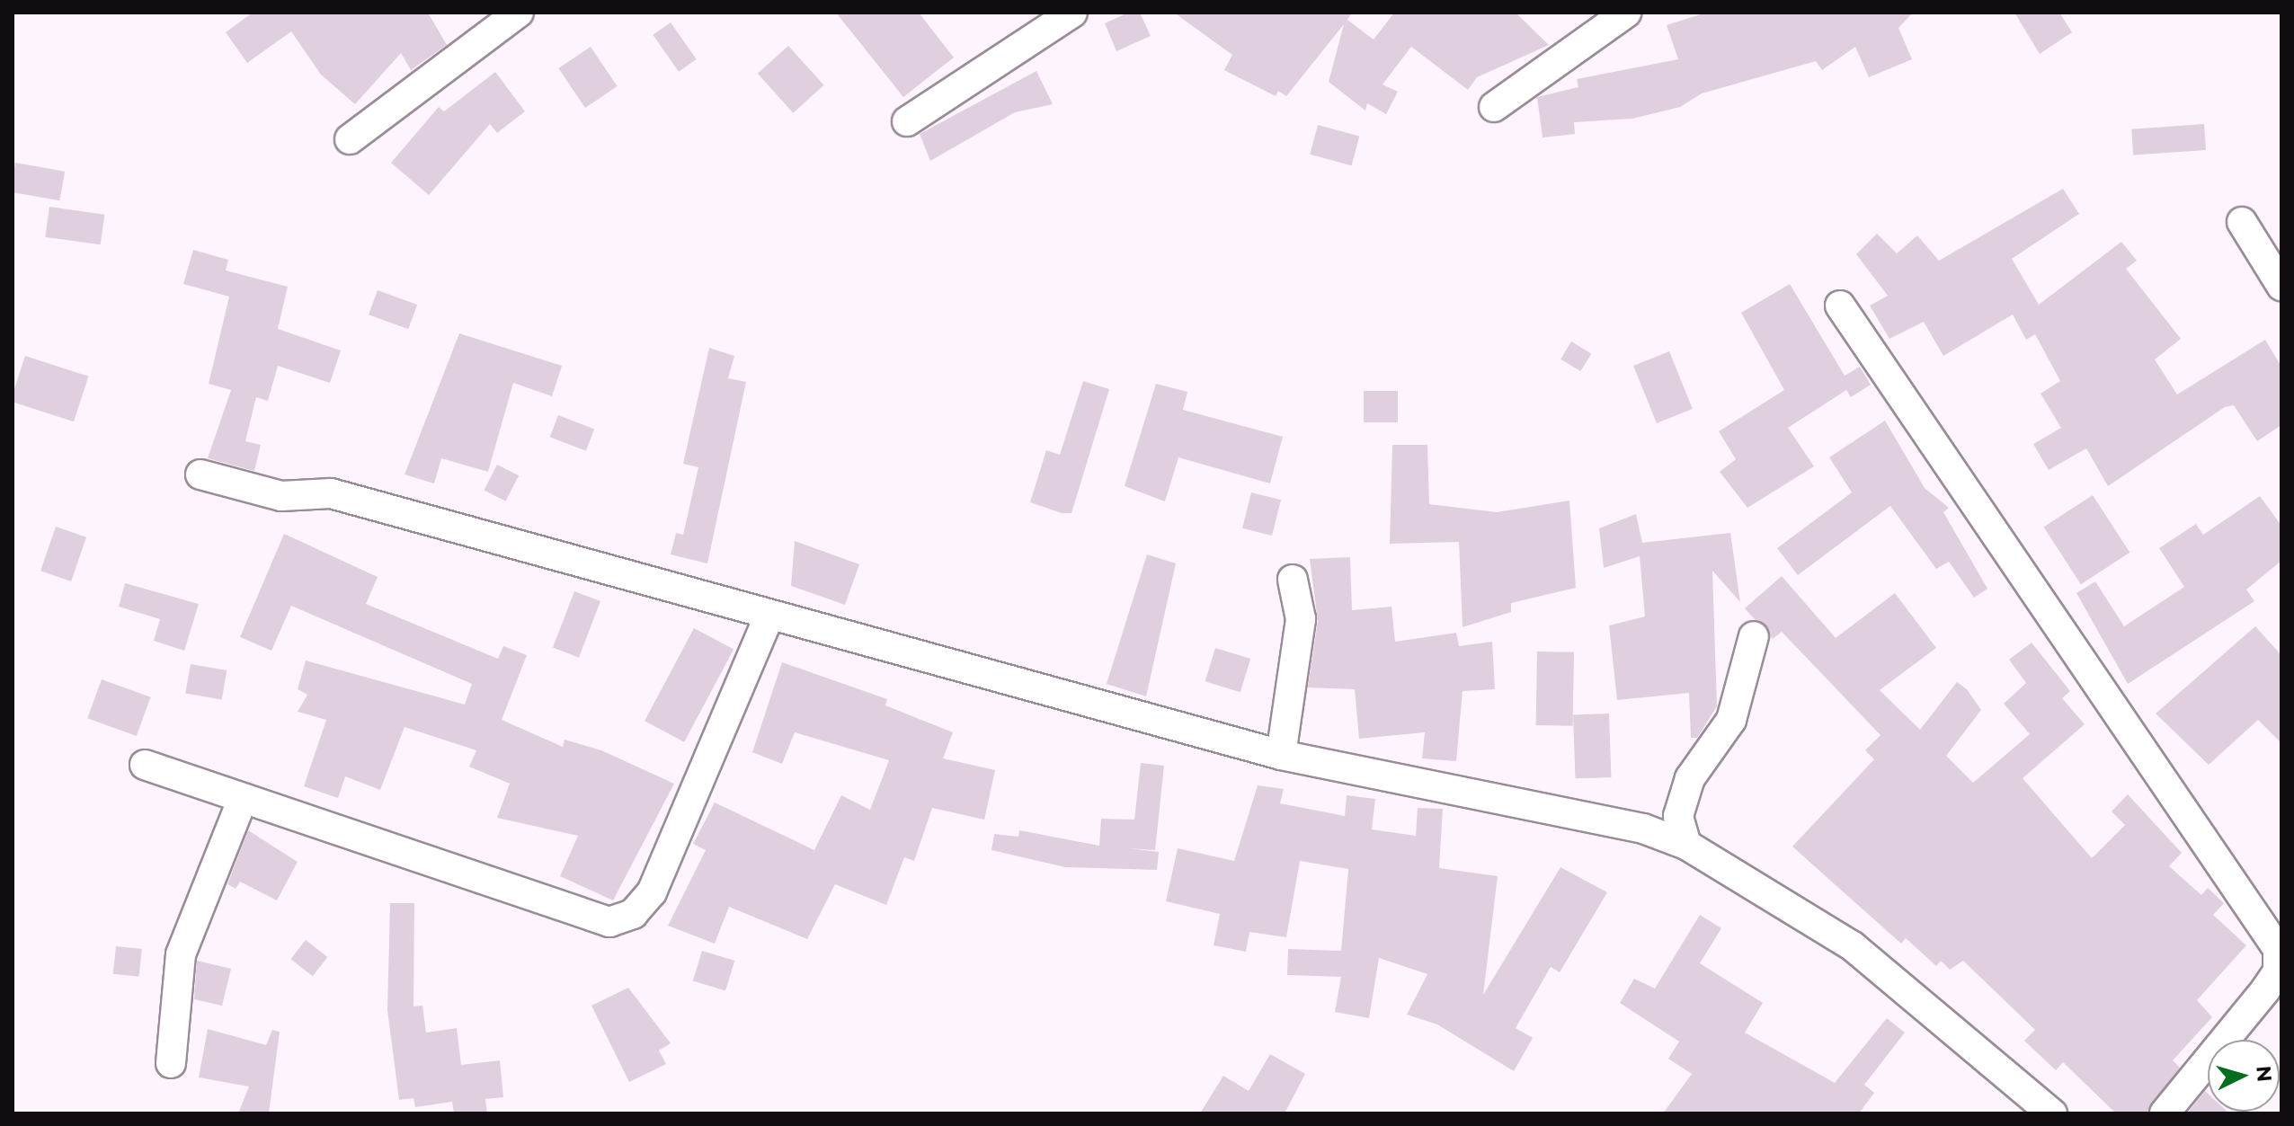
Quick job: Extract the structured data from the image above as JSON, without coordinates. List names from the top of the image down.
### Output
{
  "north": "right"
}
